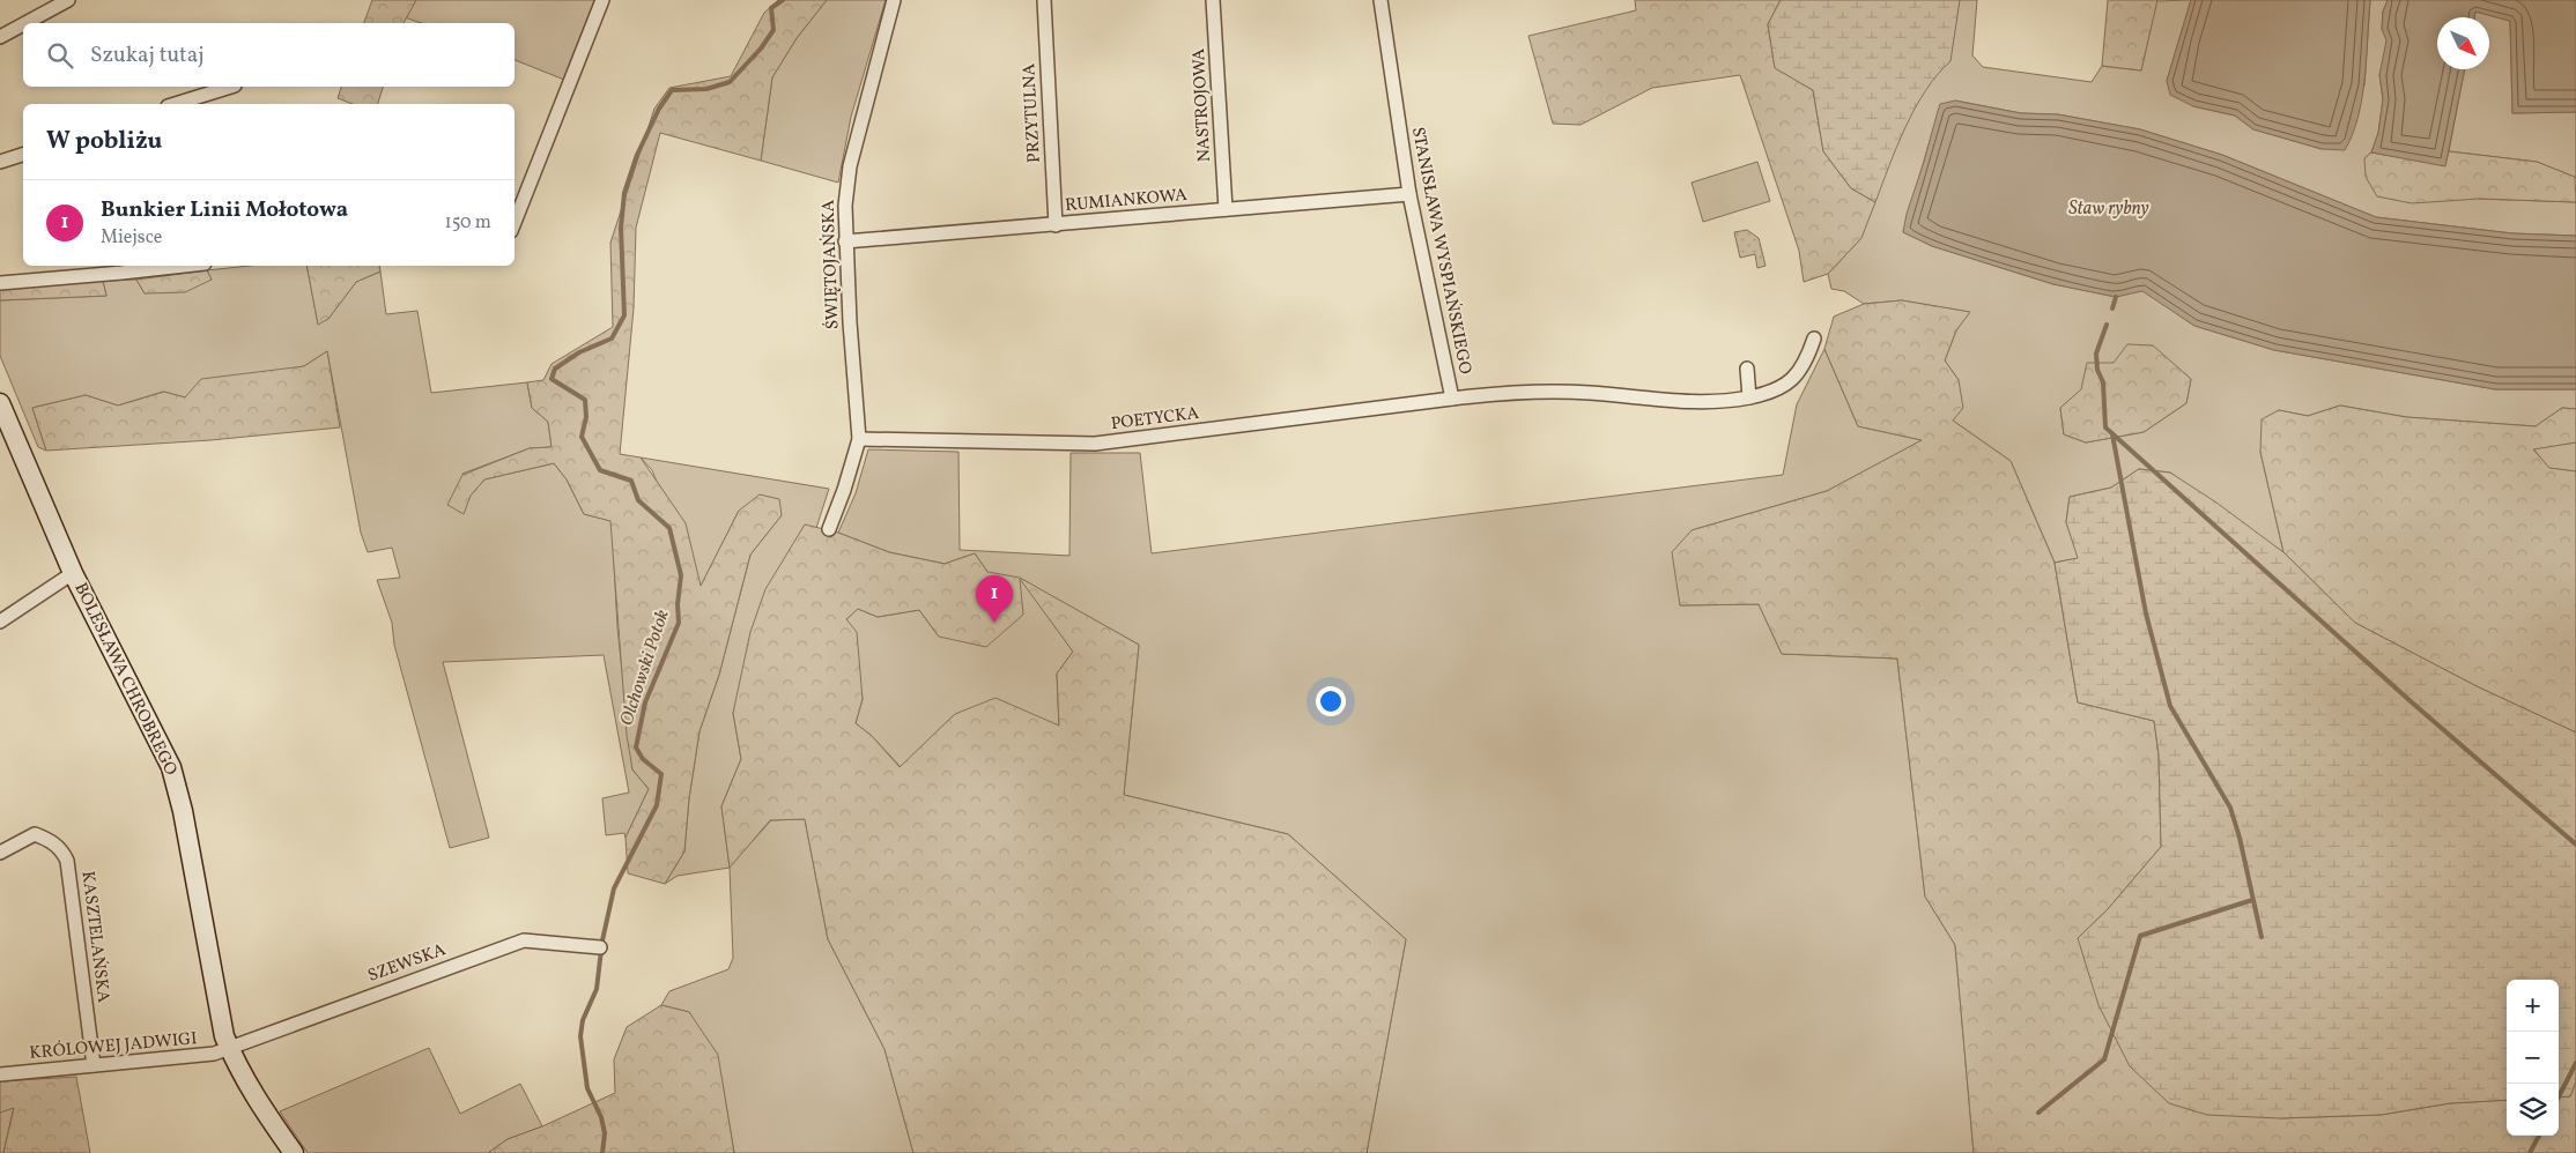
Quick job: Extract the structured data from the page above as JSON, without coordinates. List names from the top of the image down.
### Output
{
  "streets": {
    "street": [
      "NASTROJOWA",
      "PRZYTULNA",
      "RUMIANKOWA",
      "STANISŁAWA WYSPIAŃSKIEGO",
      "ŚWIĘTOJAŃSKA",
      "POETYCKA",
      "BOLESŁAWA CHROBREGO",
      "KASZTELAŃSKA",
      "SZEWSKA",
      "KRÓLOWEJ JADWIGI"
    ]
  },
  "crossings": [
    ["NASTROJOWA", "RUMIANKOWA"],
    ["PRZYTULNA", "RUMIANKOWA"],
    ["RUMIANKOWA", "STANISŁAWA WYSPIAŃSKIEGO"],
    ["RUMIANKOWA", "ŚWIĘTOJAŃSKA"],
    ["STANISŁAWA WYSPIAŃSKIEGO", "POETYCKA"],
    ["ŚWIĘTOJAŃSKA", "POETYCKA"],
    ["BOLESŁAWA CHROBREGO", "SZEWSKA"],
    ["BOLESŁAWA CHROBREGO", "KRÓLOWEJ JADWIGI"],
    ["KASZTELAŃSKA", "KRÓLOWEJ JADWIGI"],
    ["SZEWSKA", "KRÓLOWEJ JADWIGI"]
  ],
  "water": ["Staw rybny", "Olchowski Potok"],
  "north": "bottom right",
  "page": {
    "search": "Szukaj tutaj",
    "heading": "W pobliżu",
    "list": [
      {
        "mark": "1",
        "name": "Bunkier Linii Mołotowa",
        "note": "Miejsce",
        "value": "150 m"
      }
    ],
    "pins": "1",
    "map_buttons": ["+", "−"]
  }
}
